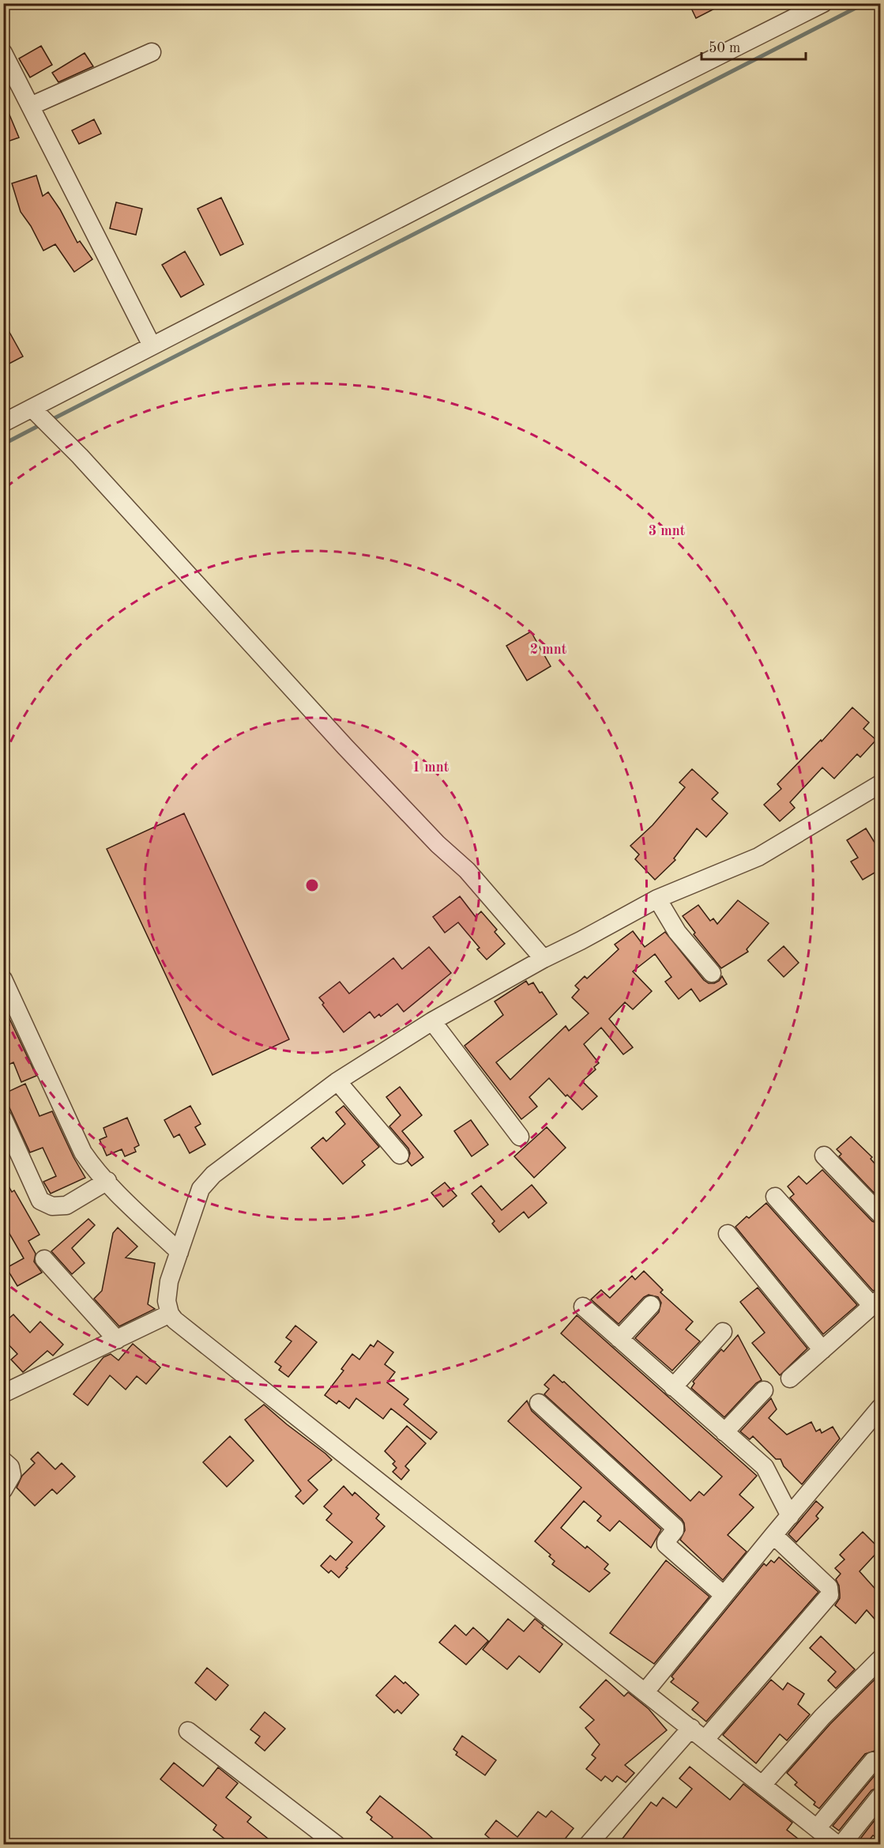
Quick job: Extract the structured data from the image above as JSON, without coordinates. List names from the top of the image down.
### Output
{
  "scale_bar": "50 m",
  "rings": ["3 mnt", "2 mnt", "1 mnt"]
}
